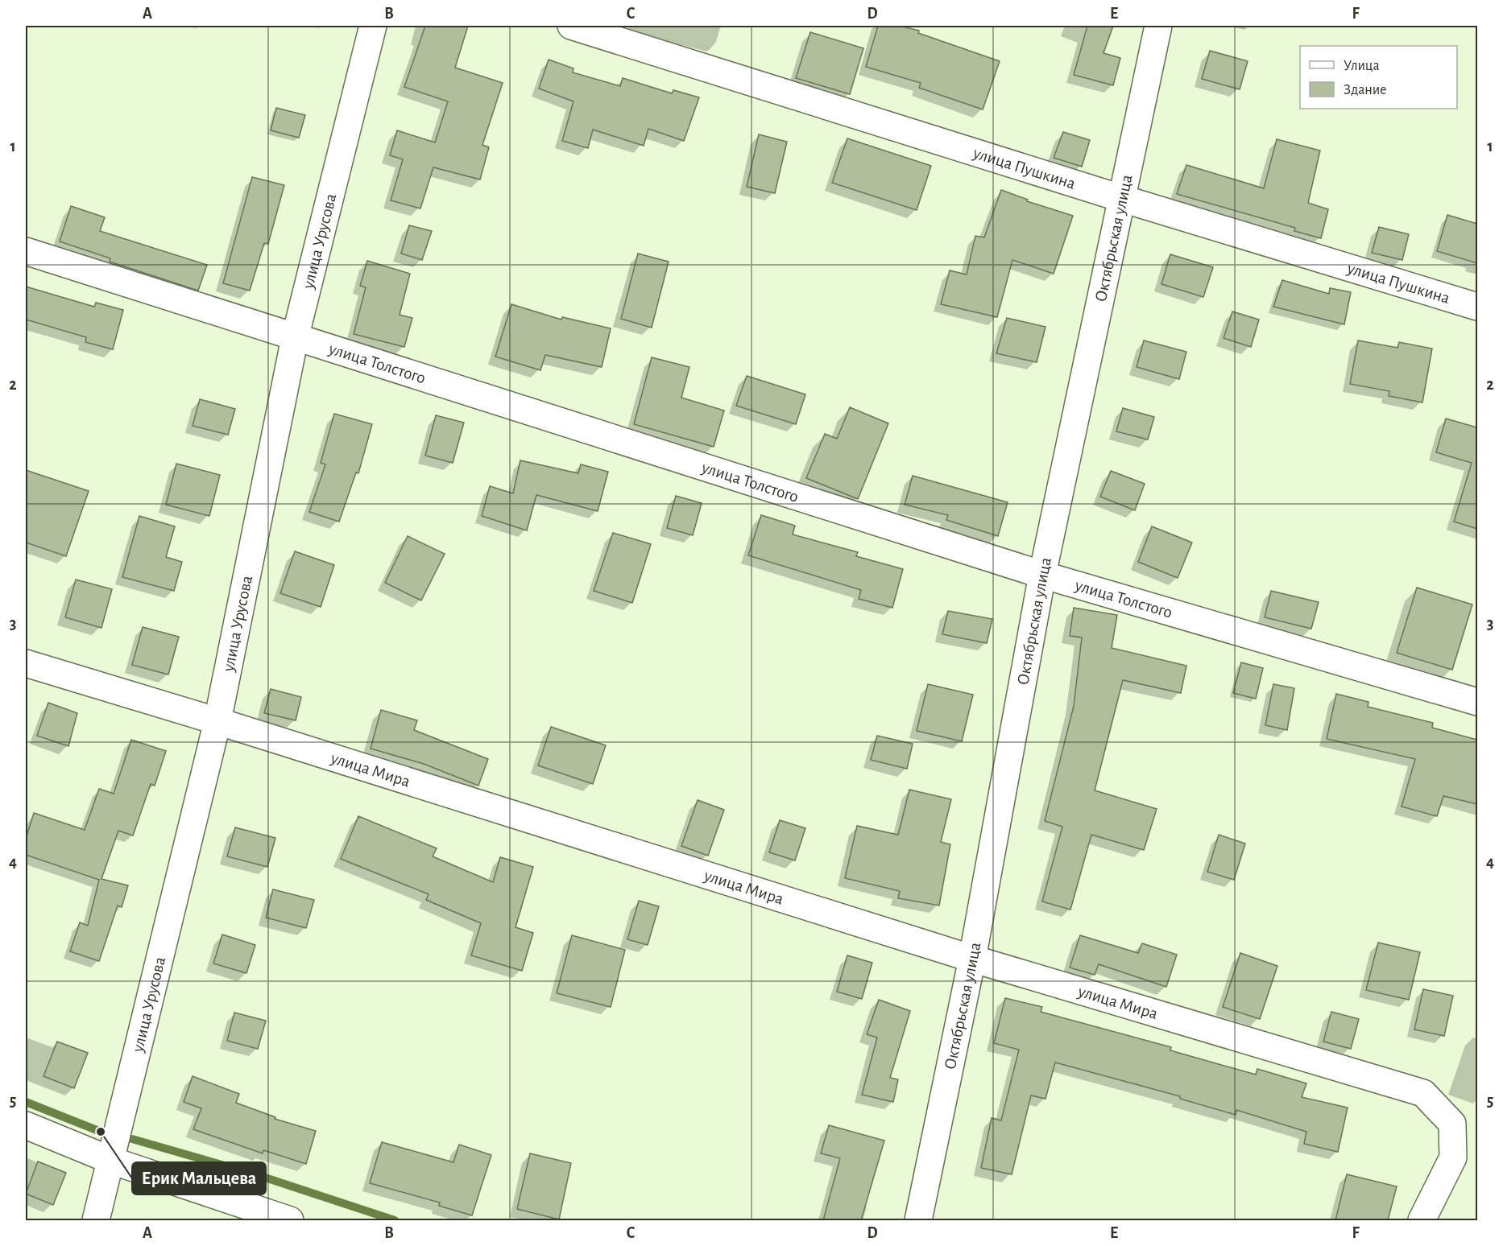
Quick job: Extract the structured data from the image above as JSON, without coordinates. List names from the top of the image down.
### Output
{
  "streets": {
    "street": [
      "улица Пушкина",
      "Октябрьская улица",
      "улица Урусова",
      "улица Толстого",
      "улица Мира"
    ]
  },
  "crossings": [
    ["улица Пушкина", "Октябрьская улица"],
    ["Октябрьская улица", "улица Толстого"],
    ["Октябрьская улица", "улица Мира"],
    ["улица Урусова", "улица Толстого"],
    ["улица Урусова", "улица Мира"]
  ],
  "places": ["Ерик Мальцева"],
  "legend": ["Улица", "Здание"],
  "grid": {
    "columns": [
      "A",
      "B",
      "C",
      "D",
      "E",
      "F"
    ],
    "rows": [
      "1",
      "2",
      "3",
      "4",
      "5"
    ]
  }
}
